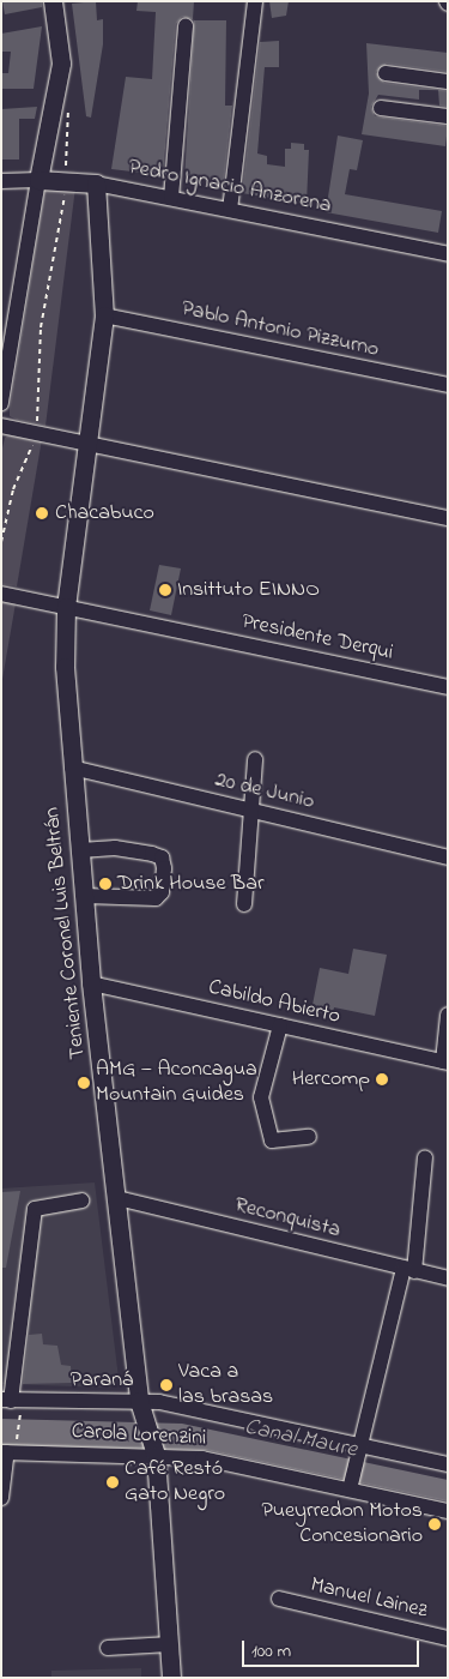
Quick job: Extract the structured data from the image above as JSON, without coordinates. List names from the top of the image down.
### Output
{
  "streets": {
    "main road": ["Pedro Ignacio Anzorena", "Teniente Coronel Luis Beltrán"],
    "street": [
      "Pablo Antonio Pizzurno",
      "Presidente Derqui",
      "20 de Junio",
      "Cabildo Abierto",
      "Reconquista",
      "Paraná",
      "Carola Lorenzini",
      "Manuel Lainez"
    ]
  },
  "crossings": [
    ["Pedro Ignacio Anzorena", "Teniente Coronel Luis Beltrán"],
    ["Pablo Antonio Pizzurno", "Teniente Coronel Luis Beltrán"],
    ["Presidente Derqui", "Teniente Coronel Luis Beltrán"],
    ["20 de Junio", "Teniente Coronel Luis Beltrán"],
    ["Teniente Coronel Luis Beltrán", "Cabildo Abierto"],
    ["Teniente Coronel Luis Beltrán", "Reconquista"],
    ["Teniente Coronel Luis Beltrán", "Paraná"],
    ["Teniente Coronel Luis Beltrán", "Carola Lorenzini"]
  ],
  "water": ["Canal Maure"],
  "places": [
    "Chacabuco",
    "Insittuto EINNO",
    "Drink House Bar",
    "Hercomp",
    "AMG — Aconcagua Mountain Guides",
    "Vaca a las brasas",
    "Café Restó Gato Negro",
    "Pueyrredon Motos Concesionario"
  ],
  "scale_bar": "100 m"
}
